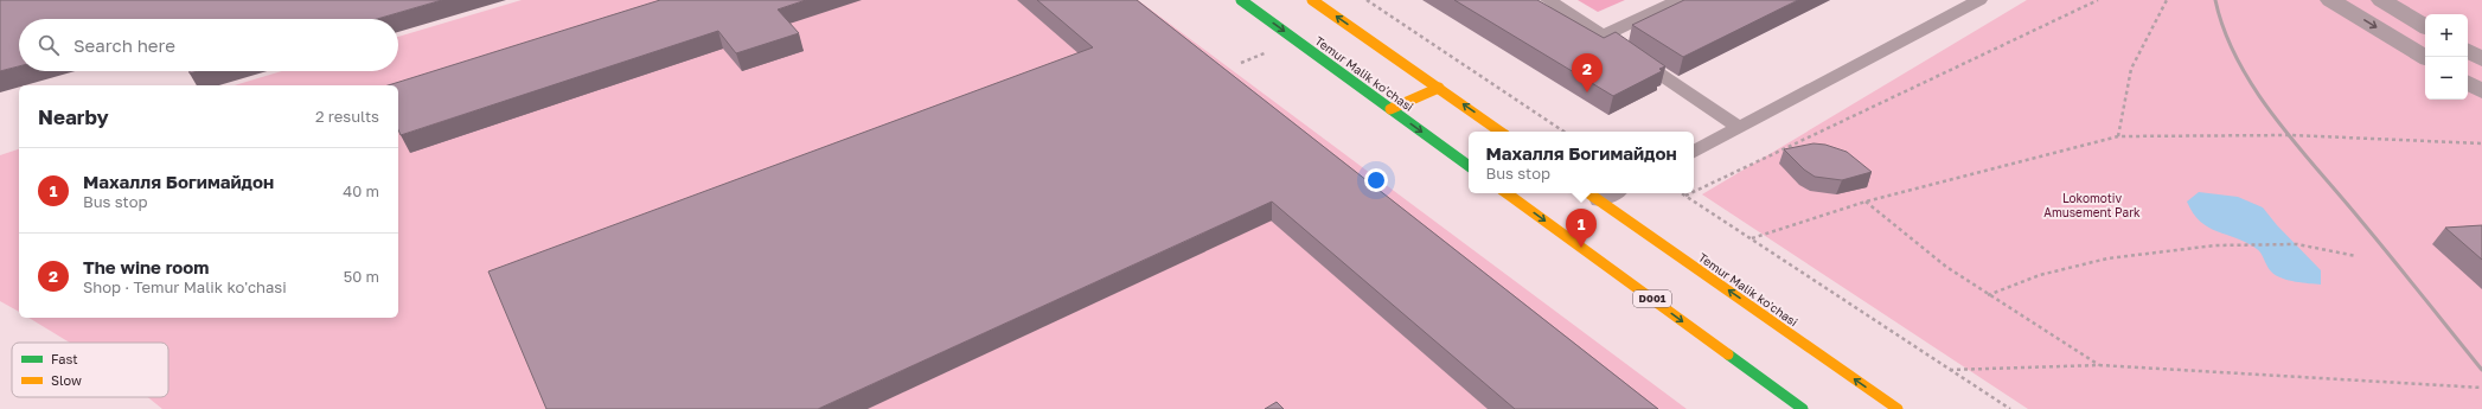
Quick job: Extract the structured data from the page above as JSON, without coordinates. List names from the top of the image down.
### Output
{
  "streets": {
    "highway": ["Temur Malik ko'chasi", "D001"]
  },
  "parks": ["Lokomotiv Amusement Park"],
  "legend": ["Fast", "Slow"],
  "page": {
    "map_buttons": ["+", "−"],
    "search": "Search here",
    "pins": ["2", "1"],
    "heading": ["Nearby", "2 results"],
    "popup": ["Махалля Богимайдон", "Bus stop"],
    "list": [
      {
        "mark": "1",
        "name": "Махалля Богимайдон",
        "note": "Bus stop",
        "value": "40 m"
      },
      {
        "mark": "2",
        "name": "The wine room",
        "note": "Shop · Temur Malik ko'chasi",
        "value": "50 m"
      }
    ]
  }
}
